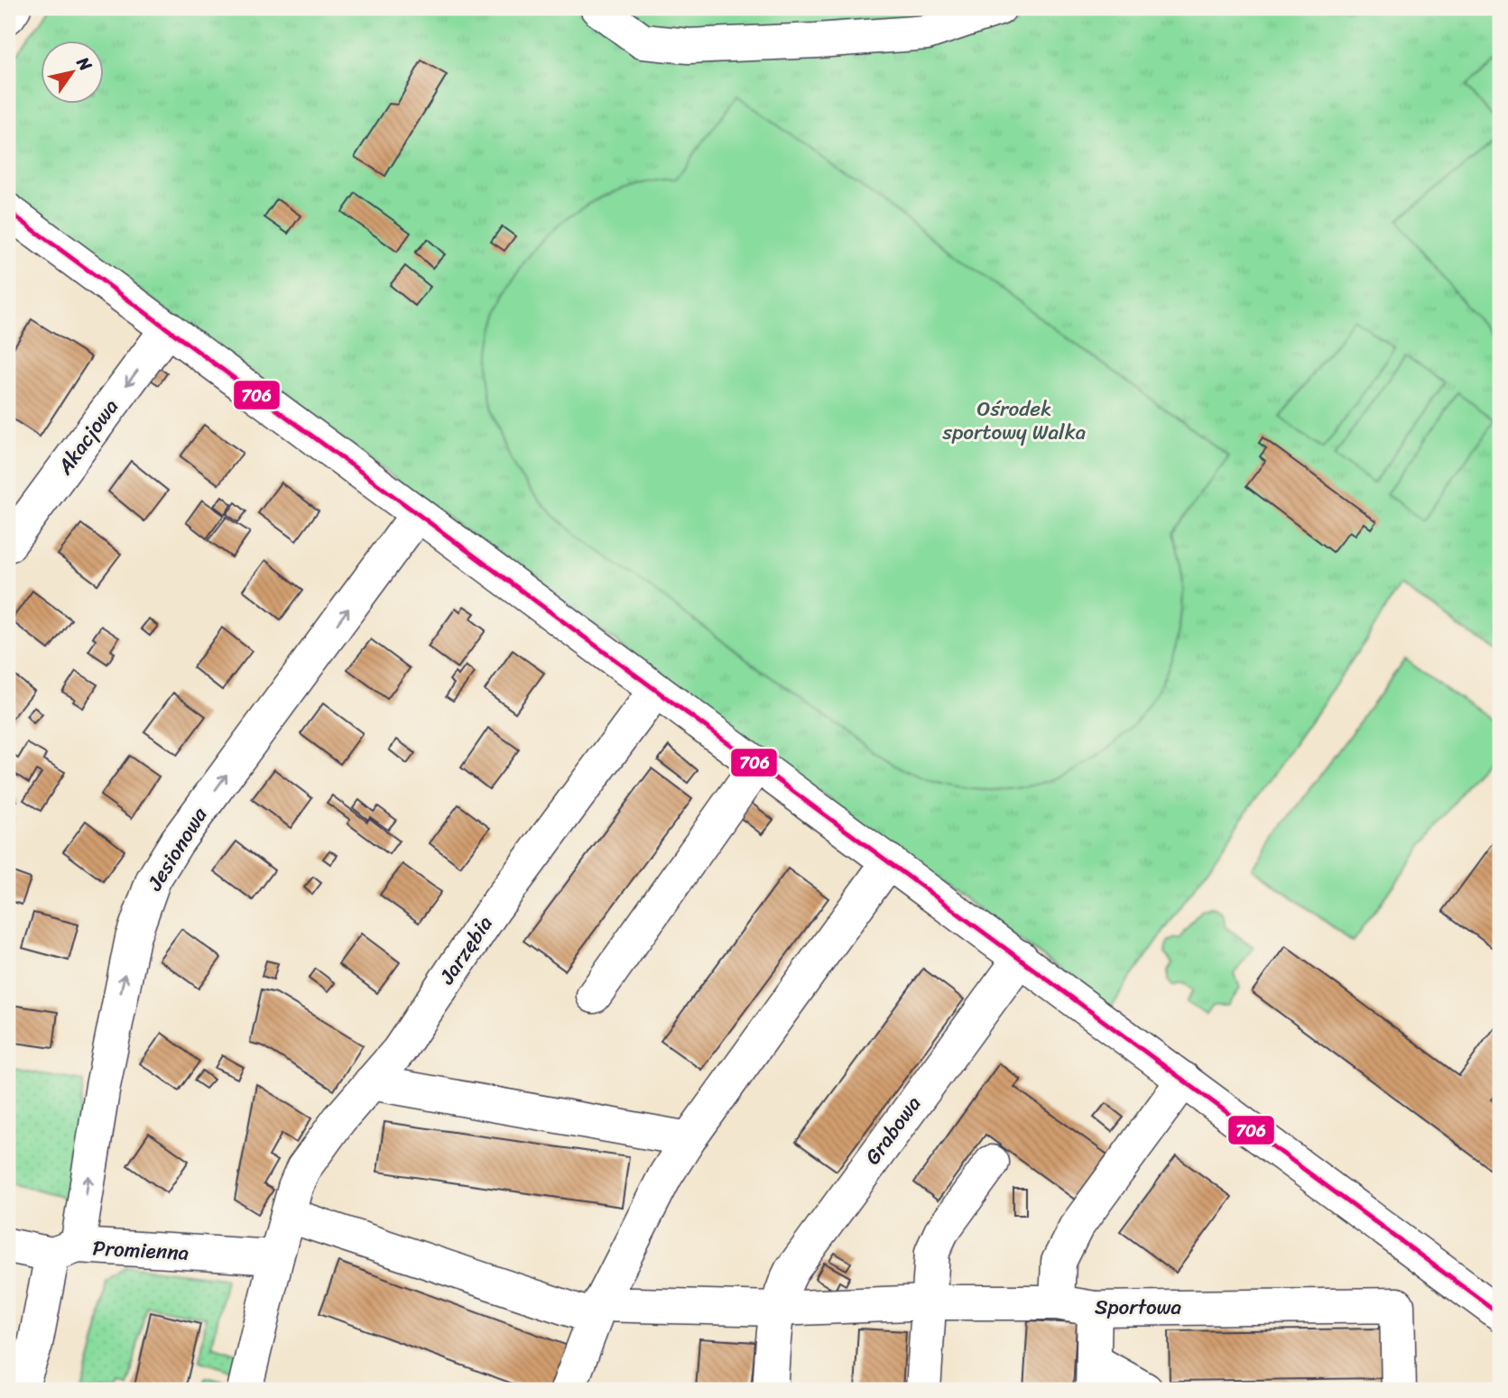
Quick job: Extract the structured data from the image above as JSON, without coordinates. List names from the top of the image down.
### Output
{
  "streets": {
    "street": [
      "Akacjowa",
      "Jesionowa",
      "Jarzębia",
      "Grabowa",
      "Promienna",
      "Sportowa"
    ]
  },
  "crossings": [
    ["Jesionowa", "Promienna"],
    ["Jarzębia", "Promienna"]
  ],
  "one_way": ["Akacjowa", "Jesionowa"],
  "parks": ["Ośrodek sportowy Walka"],
  "lines": ["transit line 706"],
  "north": "top right"
}
